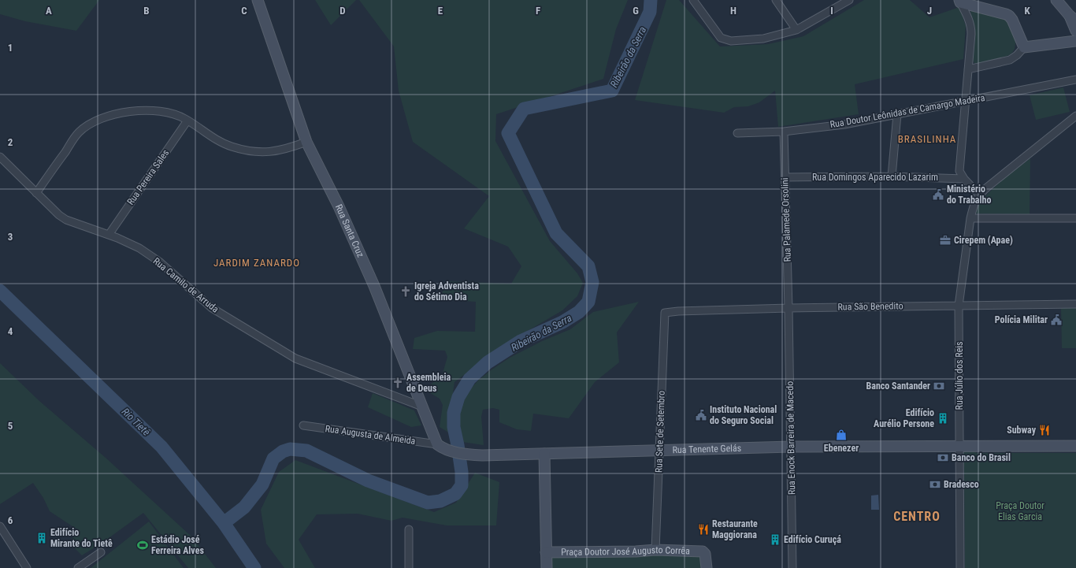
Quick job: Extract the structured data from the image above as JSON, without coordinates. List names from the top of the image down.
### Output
{
  "streets": {
    "street": [
      "Rua Doutor Leônidas de Camargo Madeira",
      "Rua Pereira Sales",
      "Rua Domingos Aparecido Lazarim",
      "Rua Palamede Orsolini",
      "Rua Santa Cruz",
      "Rua Camilo de Arruda",
      "Rua São Benedito",
      "Rua Júlio dos Reis",
      "Rua Sete de Setembro",
      "Rua Augusta de Almeida",
      "Rua Enock Barreira de Macedo",
      "Rua Tenente Gelás",
      "Praça Doutor José Augusto Corrêa"
    ]
  },
  "crossings": [
    ["Rua Doutor Leônidas de Camargo Madeira", "Rua Palamede Orsolini"],
    ["Rua Pereira Sales", "Rua Camilo de Arruda"],
    ["Rua Domingos Aparecido Lazarim", "Rua Palamede Orsolini"],
    ["Rua Palamede Orsolini", "Rua São Benedito"],
    ["Rua Palamede Orsolini", "Rua Enock Barreira de Macedo"],
    ["Rua Santa Cruz", "Rua Camilo de Arruda"],
    ["Rua Santa Cruz", "Rua Augusta de Almeida"],
    ["Rua Santa Cruz", "Rua Tenente Gelás"],
    ["Rua São Benedito", "Rua Júlio dos Reis"],
    ["Rua São Benedito", "Rua Sete de Setembro"],
    ["Rua São Benedito", "Rua Enock Barreira de Macedo"],
    ["Rua Júlio dos Reis", "Rua Tenente Gelás"],
    ["Rua Sete de Setembro", "Rua Tenente Gelás"],
    ["Rua Sete de Setembro", "Praça Doutor José Augusto Corrêa"],
    ["Rua Augusta de Almeida", "Rua Tenente Gelás"],
    ["Rua Enock Barreira de Macedo", "Rua Tenente Gelás"]
  ],
  "districts": ["BRASILINHA", "JARDIM ZANARDO", "CENTRO"],
  "water": ["Ribeirão da Serra", "Rio Tietê"],
  "parks": ["Praça Doutor Elias Garcia"],
  "places": {
    "public building": ["Ministério do Trabalho", "Polícia Militar", "Instituto Nacional do Seguro Social"],
    "office": ["Cirepem (Apae)"],
    "church": ["Igreja Adventista do Sétimo Dia", "Assembleia de Deus"],
    "bank": ["Banco Santander", "Banco do Brasil", "Bradesco"],
    "building": ["Edifício Aurélio Persone", "Edifício Mirante do Tietê", "Edifício Curuçá"],
    "restaurant": ["Subway", "Restaurante Maggiorana"],
    "shop": ["Ebenezer"],
    "sports": ["Estádio José Ferreira Alves"]
  },
  "grid": {
    "columns": [
      "A",
      "B",
      "C",
      "D",
      "E",
      "F",
      "G",
      "H",
      "I",
      "J",
      "K"
    ],
    "rows": [
      "1",
      "2",
      "3",
      "4",
      "5",
      "6"
    ]
  }
}
